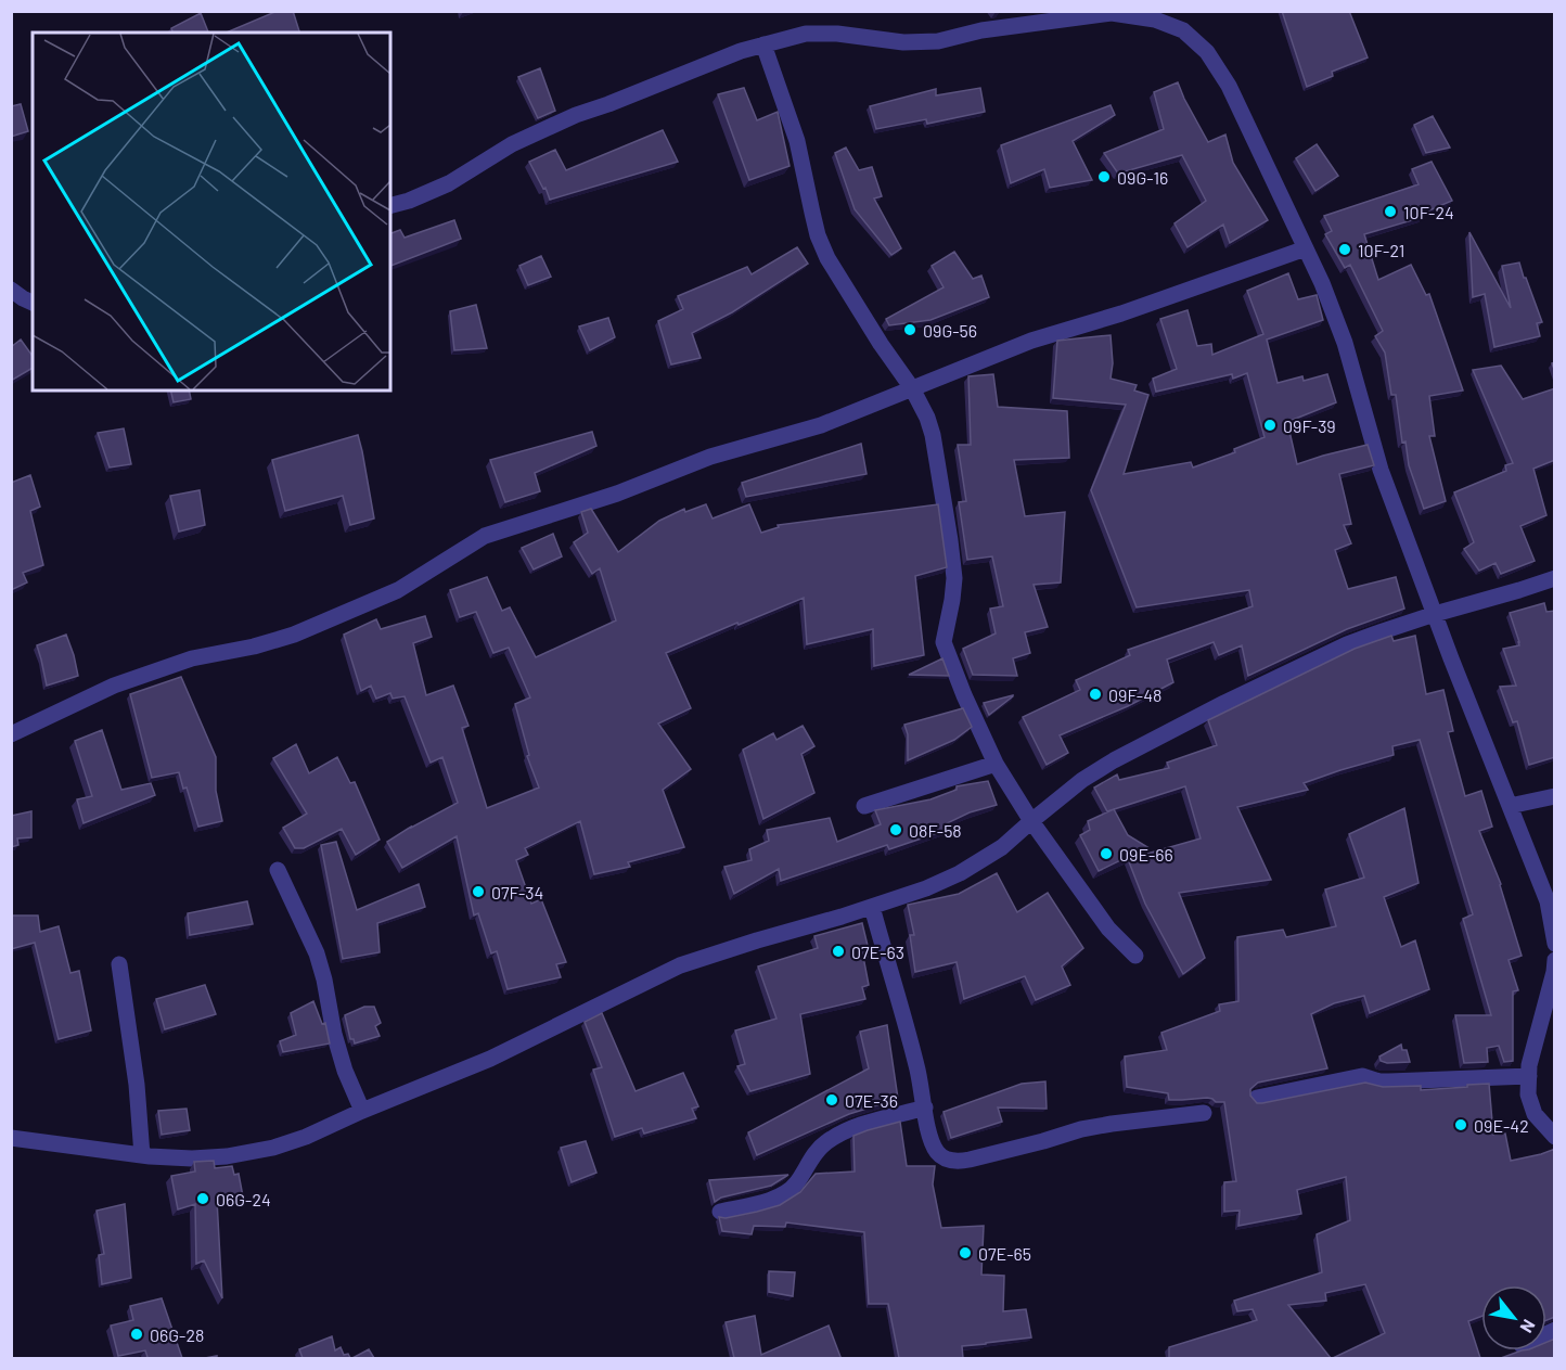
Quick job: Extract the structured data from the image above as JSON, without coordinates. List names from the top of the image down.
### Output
{
  "places": [
    "09G-16",
    "10F-24",
    "10F-21",
    "09G-56",
    "09F-39",
    "09F-48",
    "08F-58",
    "09E-66",
    "07F-34",
    "07E-63",
    "07E-36",
    "09E-42",
    "06G-24",
    "07E-65",
    "06G-28"
  ],
  "north": "bottom right"
}
